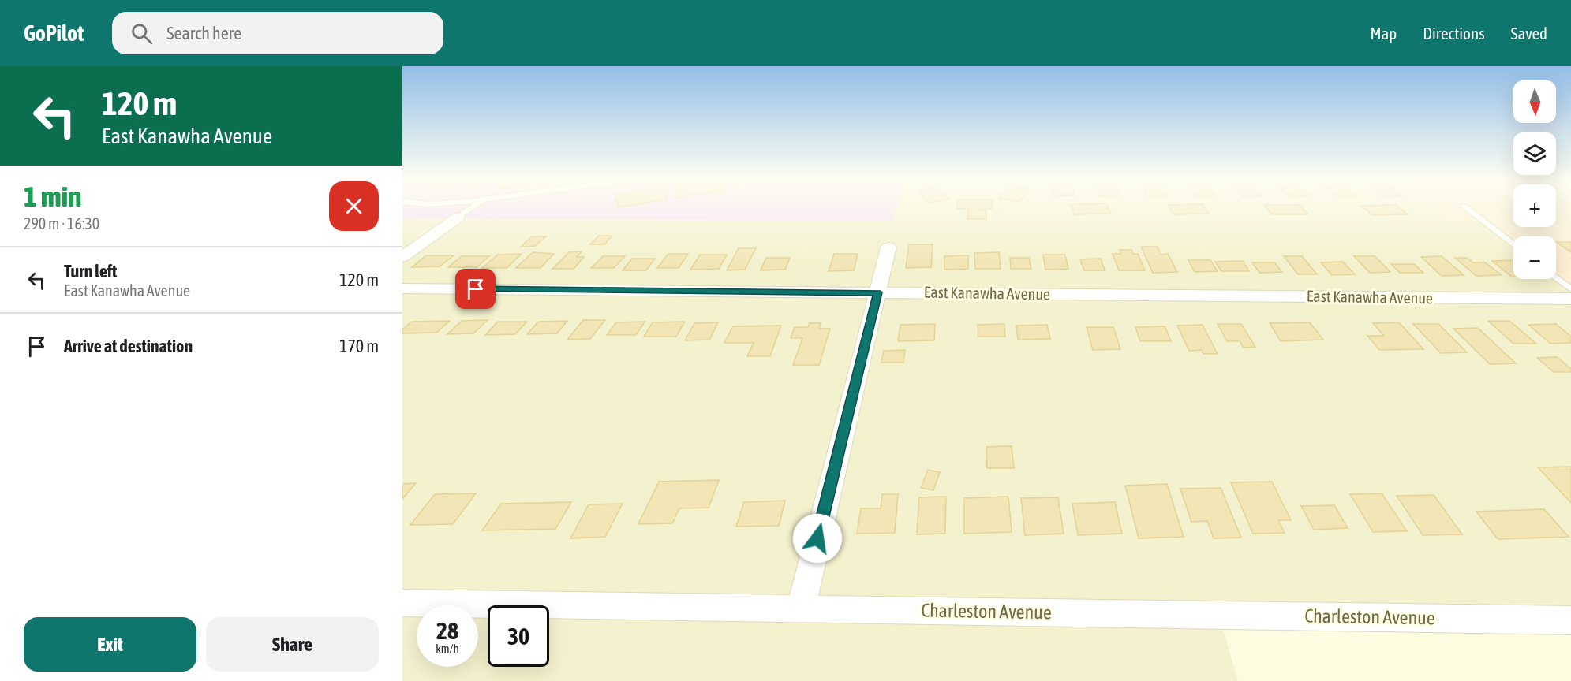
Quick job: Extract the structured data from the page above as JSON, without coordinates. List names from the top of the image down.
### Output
{
  "streets": {
    "street": ["East Kanawha Avenue", "Charleston Avenue"]
  },
  "north": "bottom",
  "page": {
    "header": "GoPilot",
    "search": "Search here",
    "nav": ["Map", "Directions", "Saved"],
    "turn": ["120 m", "East Kanawha Avenue"],
    "map_buttons": ["+", "−"],
    "heading": ["1 min", "290 m · 16:30"],
    "list": [
      {
        "name": "Turn left",
        "note": "East Kanawha Avenue",
        "value": "120 m"
      },
      {
        "name": "Arrive at destination",
        "value": "170 m"
      }
    ],
    "speed": "28 km/h",
    "limit": "30",
    "buttons": ["Exit", "Share"]
  }
}
